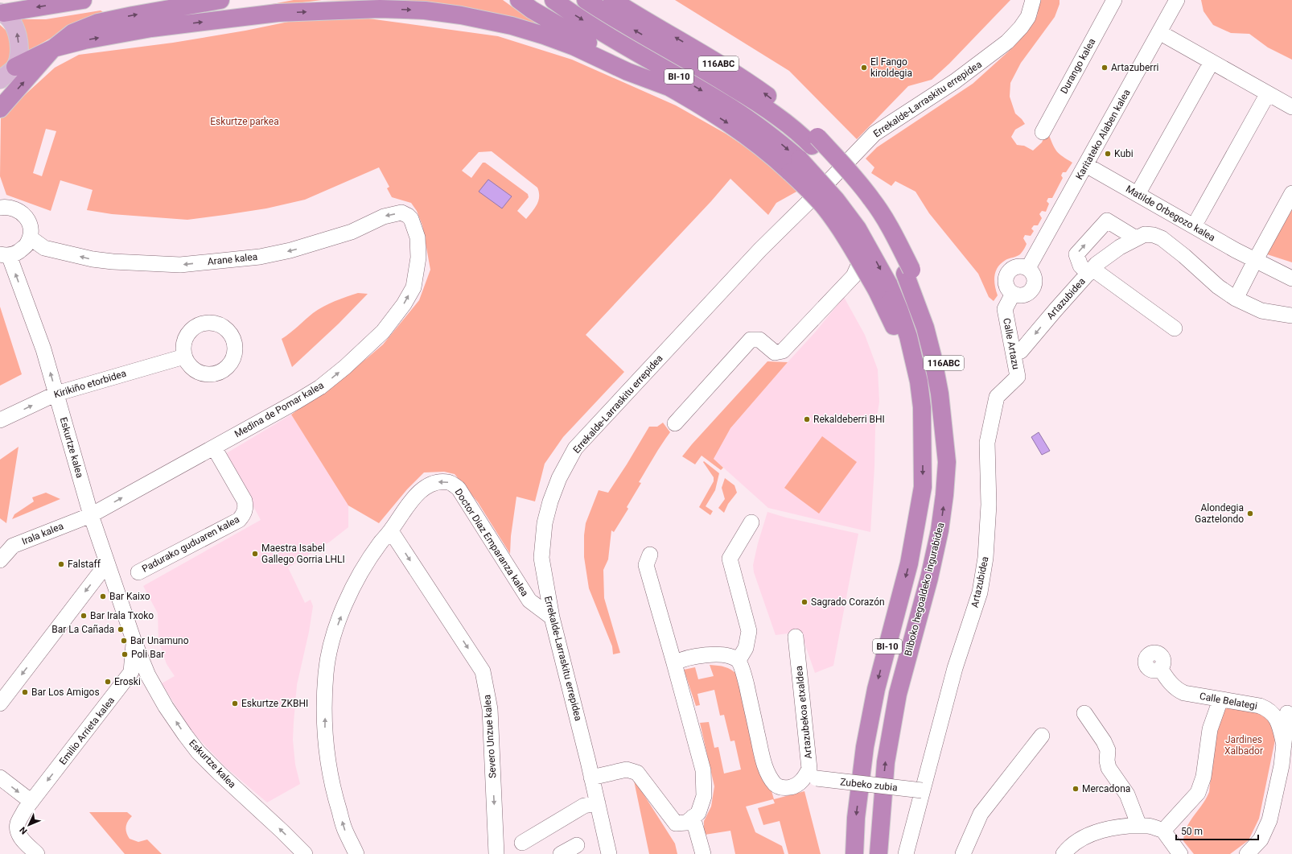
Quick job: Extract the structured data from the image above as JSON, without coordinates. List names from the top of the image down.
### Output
{
  "streets": {
    "highway": ["116ABC", "BI-10", "Bilboko hegoaldeko ingurabidea"],
    "street": [
      "Durango kalea",
      "Errekalde-Larraskitu errepidea",
      "Karitateko Alaben kalea",
      "Matilde Orbegozo kalea",
      "Arane kalea",
      "Artazubidea",
      "Calle Artazu",
      "Kirikiño etorbidea",
      "Medina de Pomar kalea",
      "Eskurtze kalea",
      "Irala kalea",
      "Doctor Diaz Emparanza kalea",
      "Padurako guduaren kalea",
      "Calle Belategi",
      "Artazubekoa etxaldea",
      "Emilio Arrieta kalea",
      "Severo Unzue kalea",
      "Zubeko zubia"
    ]
  },
  "crossings": [
    ["116ABC", "Bilboko hegoaldeko ingurabidea"],
    ["Errekalde-Larraskitu errepidea", "Doctor Diaz Emparanza kalea"],
    ["Karitateko Alaben kalea", "Matilde Orbegozo kalea"],
    ["Karitateko Alaben kalea", "Calle Artazu"],
    ["Arane kalea", "Medina de Pomar kalea"],
    ["Artazubidea", "Calle Artazu"],
    ["Artazubidea", "Zubeko zubia"],
    ["Kirikiño etorbidea", "Eskurtze kalea"],
    ["Medina de Pomar kalea", "Eskurtze kalea"],
    ["Medina de Pomar kalea", "Irala kalea"],
    ["Medina de Pomar kalea", "Padurako guduaren kalea"],
    ["Eskurtze kalea", "Irala kalea"],
    ["Eskurtze kalea", "Emilio Arrieta kalea"],
    ["Doctor Diaz Emparanza kalea", "Severo Unzue kalea"]
  ],
  "one_way": [
    "Arane kalea",
    "Medina de Pomar kalea",
    "Eskurtze kalea",
    "Severo Unzue kalea"
  ],
  "parks": ["Eskurtze parkea", "Jardines Xalbador"],
  "places": [
    "El Fango kiroldegia",
    "Artazuberri",
    "Kubi",
    "Rekaldeberri BHI",
    "Alondegia Gaztelondo",
    "Maestra Isabel Gallego Gorria LHLI",
    "Falstaff",
    "Bar Kaixo",
    "Sagrado Corazón",
    "Bar Irala Txoko",
    "Bar La Cañada",
    "Bar Unamuno",
    "Poli Bar",
    "Eroski",
    "Bar Los Amigos",
    "Eskurtze ZKBHI",
    "Mercadona"
  ],
  "scale_bar": "50 m",
  "north": "bottom left"
}
